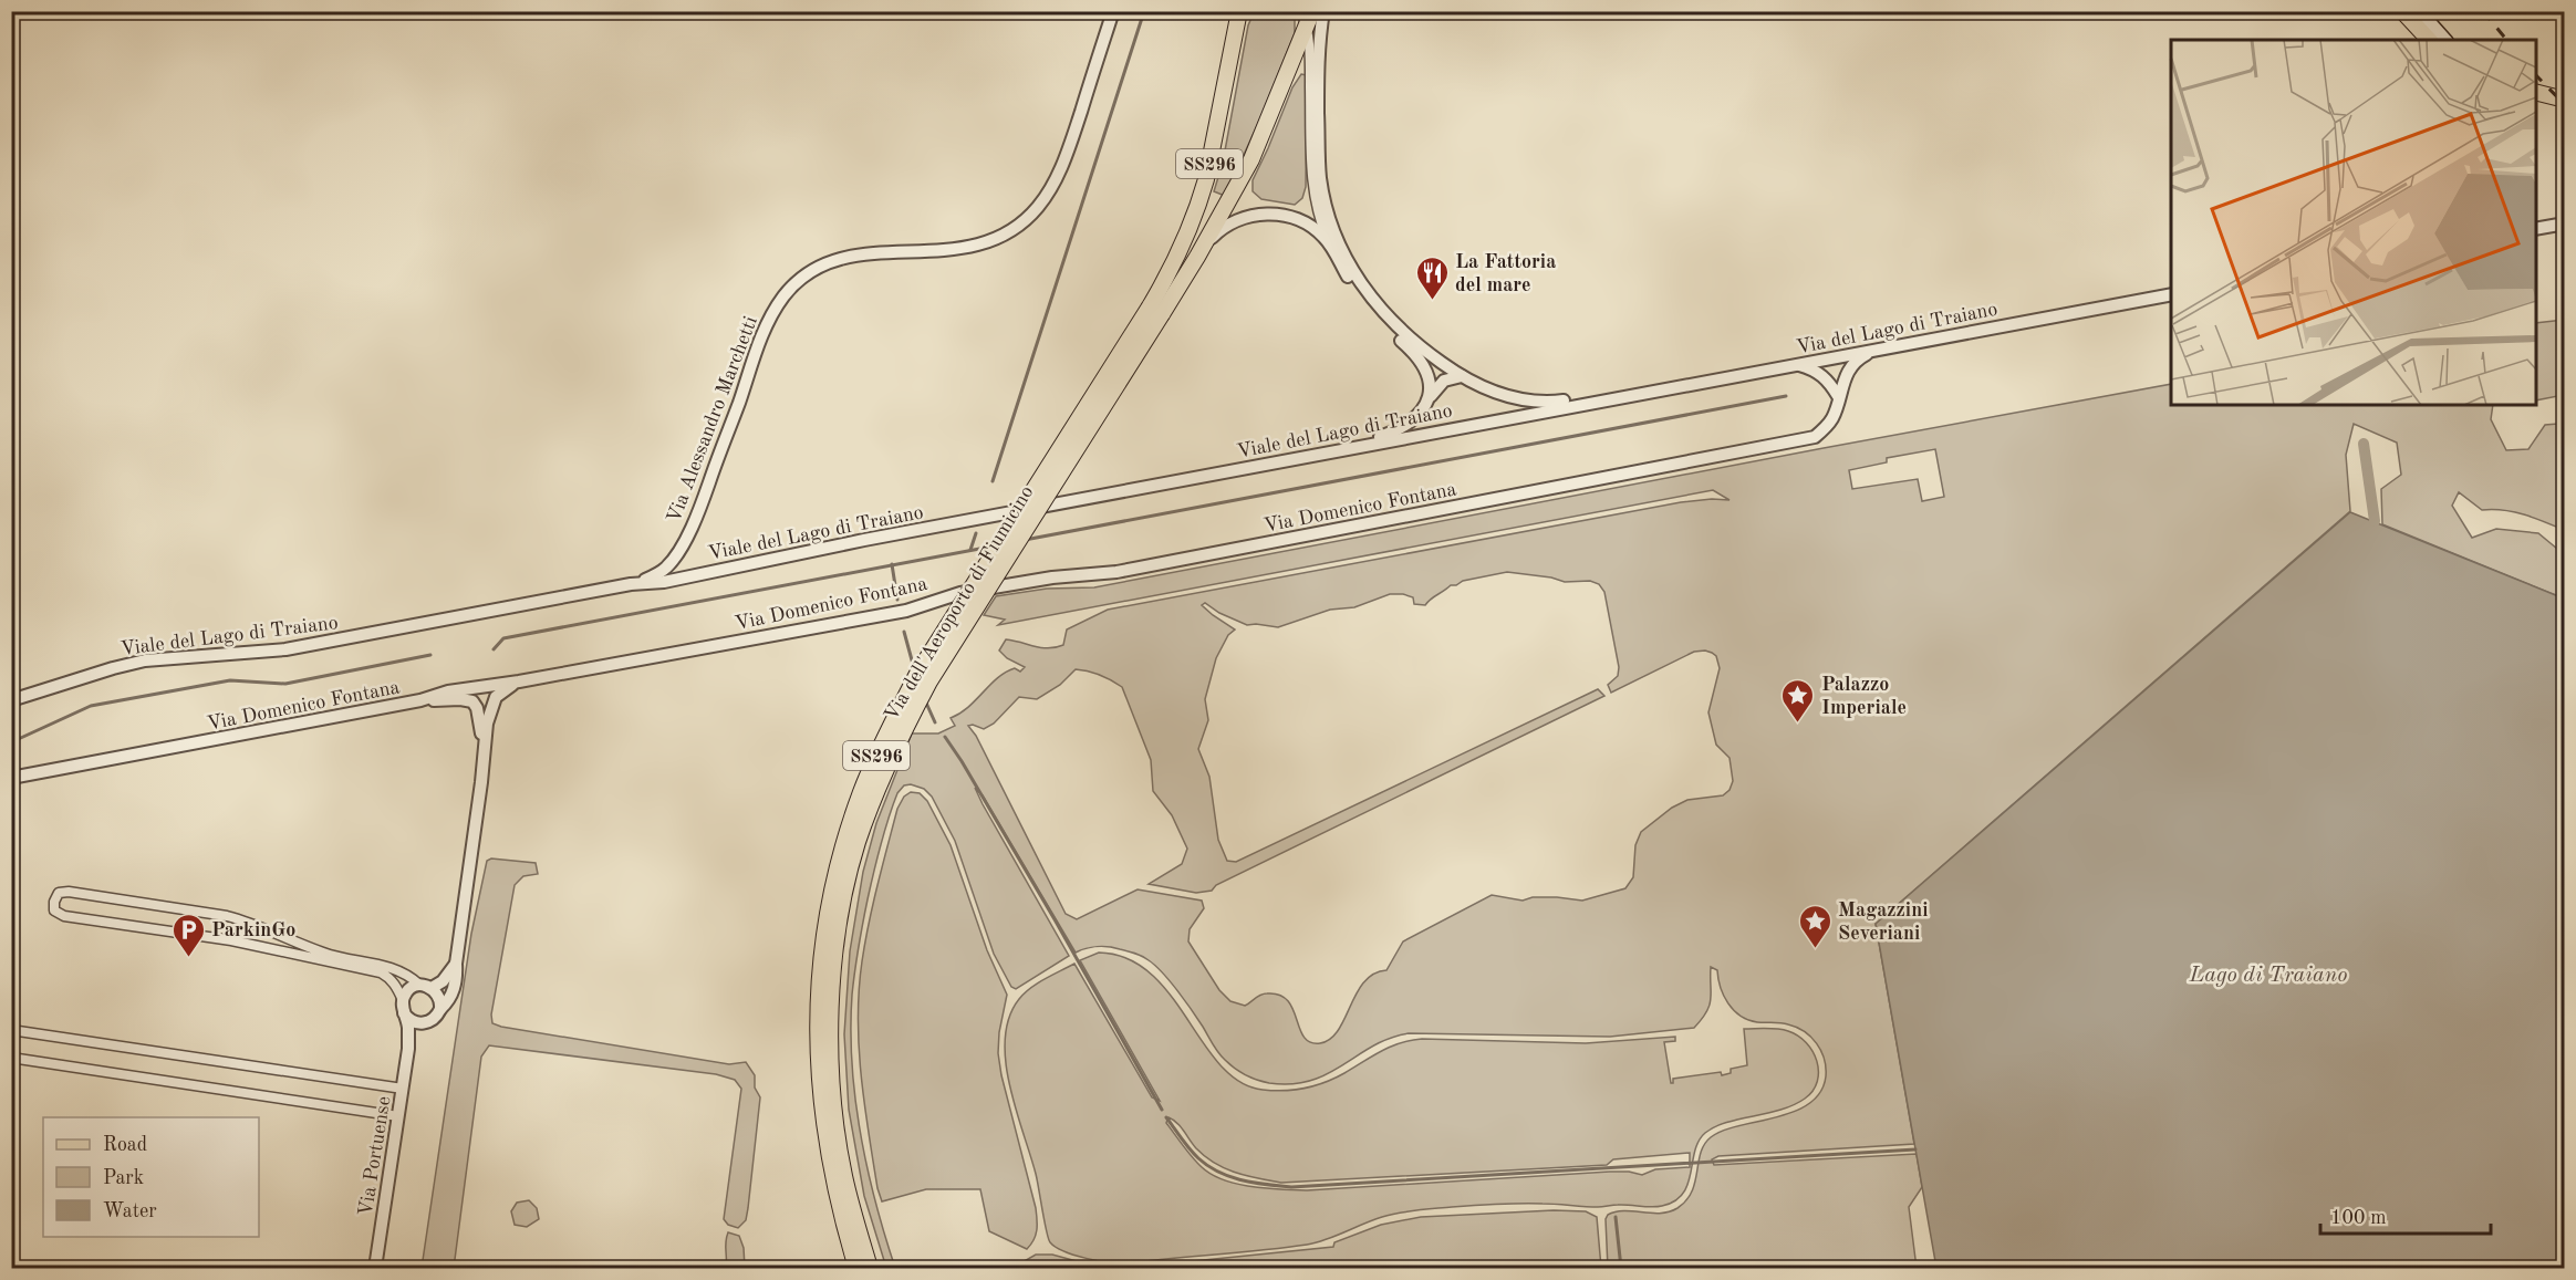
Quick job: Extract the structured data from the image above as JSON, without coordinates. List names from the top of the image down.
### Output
{
  "streets": {
    "main road": ["SS296", "Via dell'Aeroporto di Fiumicino"],
    "street": [
      "Via del Lago di Traiano",
      "Via Alessandro Marchetti",
      "Viale del Lago di Traiano",
      "Via Domenico Fontana",
      "Via Portuense"
    ]
  },
  "crossings": [
    ["Via del Lago di Traiano", "Viale del Lago di Traiano"],
    ["Via Alessandro Marchetti", "Viale del Lago di Traiano"]
  ],
  "water": ["Lago di Traiano"],
  "places": {
    "restaurant": ["La Fattoria del mare"],
    "place": ["Palazzo Imperiale", "Magazzini Severiani"],
    "parking": ["ParkinGo"]
  },
  "legend": ["Road", "Park", "Water"],
  "scale_bar": "100 m"
}
